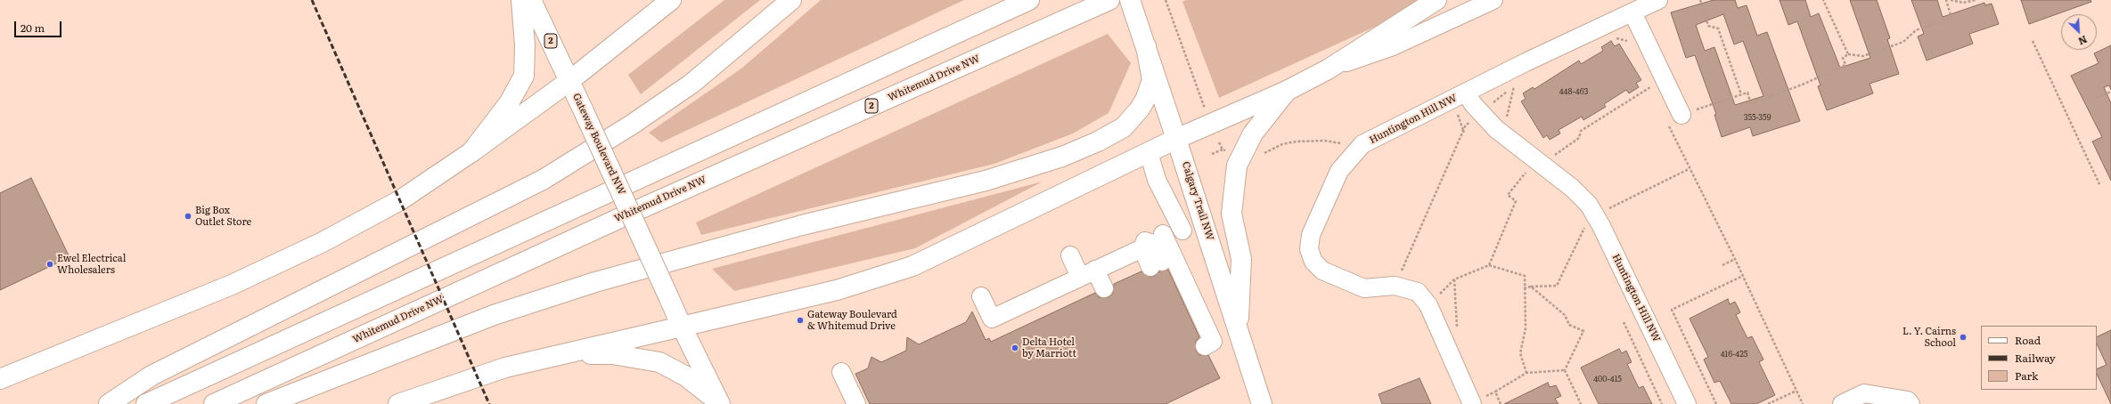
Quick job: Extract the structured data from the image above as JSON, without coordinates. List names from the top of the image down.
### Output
{
  "streets": {
    "main road": [
      "2",
      "Whitemud Drive NW",
      "Gateway Boulevard NW",
      "Calgary Trail NW"
    ],
    "street": ["Huntington Hill NW"]
  },
  "places": [
    "Big Box Outlet Store",
    "Ewel Electrical Wholesalers",
    "Gateway Boulevard & Whitemud Drive",
    "L. Y. Cairns School",
    "Delta Hotel by Marriott"
  ],
  "house_numbers": [
    "448-463",
    "355-359",
    "416-425",
    "400-415"
  ],
  "legend": ["Road", "Railway", "Park"],
  "scale_bar": "20 m",
  "north": "bottom right"
}
